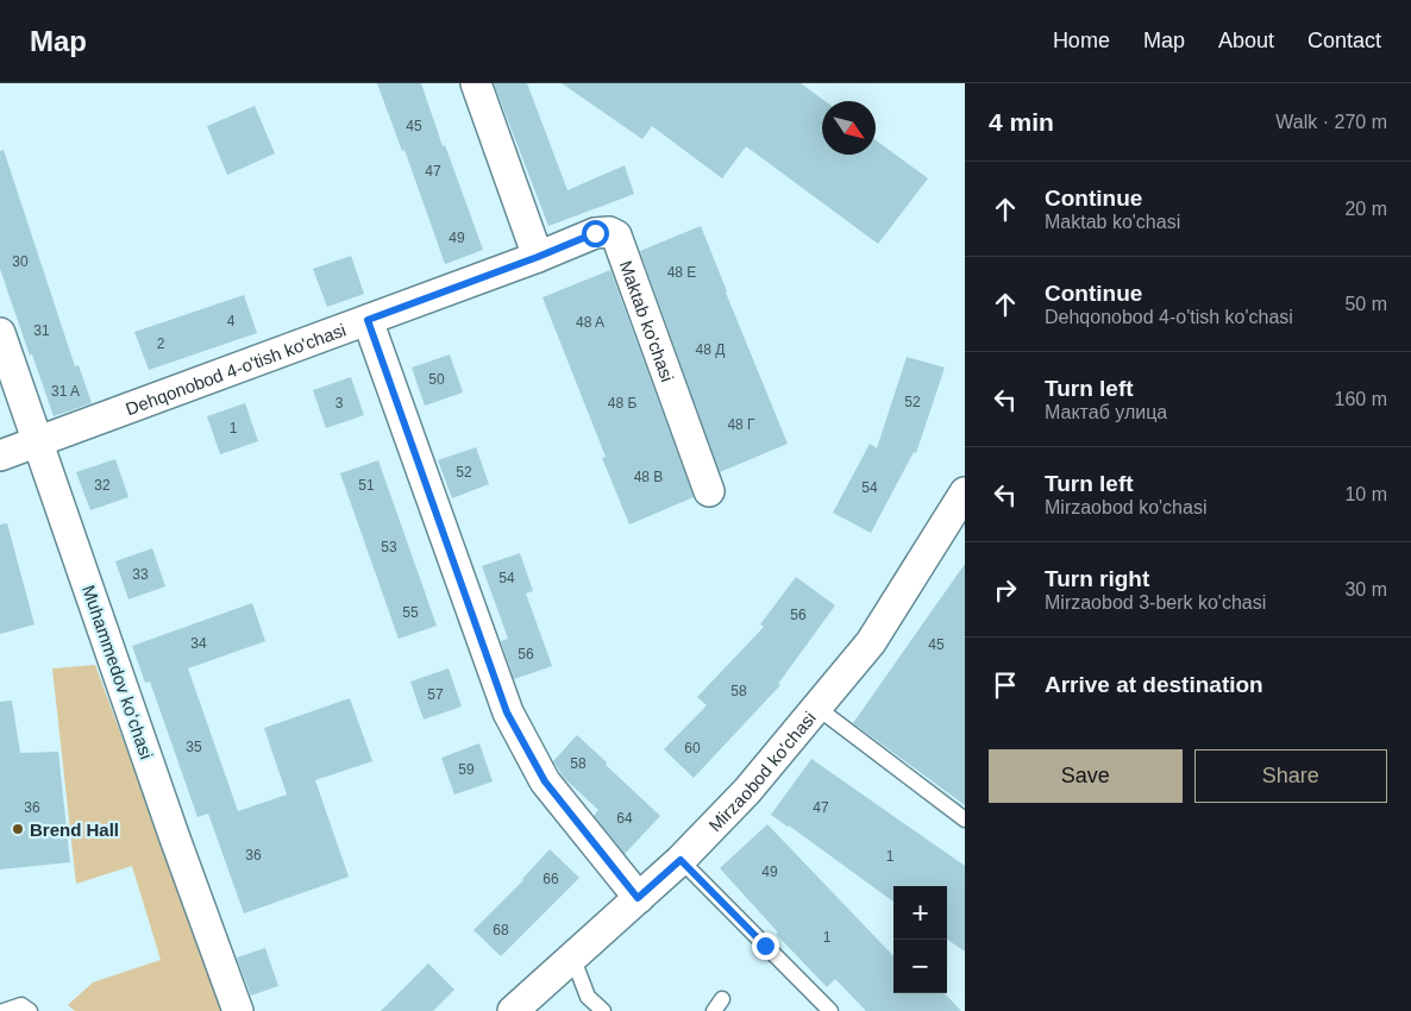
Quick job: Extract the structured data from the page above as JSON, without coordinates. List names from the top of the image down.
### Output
{
  "streets": {
    "street": [
      "Maktab ko'chasi",
      "Dehqonobod 4-o'tish ko'chasi",
      "Muhammedov koʻchasi",
      "Mirzaobod ko'chasi"
    ]
  },
  "crossings": [
    ["Maktab ko'chasi", "Dehqonobod 4-o'tish ko'chasi"],
    ["Dehqonobod 4-o'tish ko'chasi", "Muhammedov koʻchasi"]
  ],
  "places": ["Brend Hall"],
  "house_numbers": [
    "45",
    "47",
    "49",
    "30",
    "48 Е",
    "4",
    "48 A",
    "31",
    "2",
    "48 Д",
    "50",
    "31 A",
    "52",
    "3",
    "48 Б",
    "48 Г",
    "1",
    "52",
    "48 В",
    "32",
    "51",
    "54",
    "53",
    "33",
    "54",
    "55",
    "56",
    "34",
    "45",
    "56",
    "58",
    "57",
    "35",
    "60",
    "58",
    "59",
    "36",
    "47",
    "64",
    "36",
    "1",
    "49",
    "66",
    "68",
    "1"
  ],
  "north": "bottom right",
  "page": {
    "header": "Map",
    "nav": [
      "Home",
      "Map",
      "About",
      "Contact"
    ],
    "heading": ["4 min", "Walk · 270 m"],
    "list": [
      ["Continue", "Maktab ko'chasi", "20 m"],
      ["Continue", "Dehqonobod 4-o'tish ko'chasi", "50 m"],
      ["Turn left", "Мактаб улица", "160 m"],
      ["Turn left", "Mirzaobod ko'chasi", "10 m"],
      ["Turn right", "Mirzaobod 3-berk ko'chasi", "30 m"],
      "Arrive at destination"
    ],
    "buttons": ["Save", "Share"],
    "map_buttons": ["+", "−"]
  }
}
